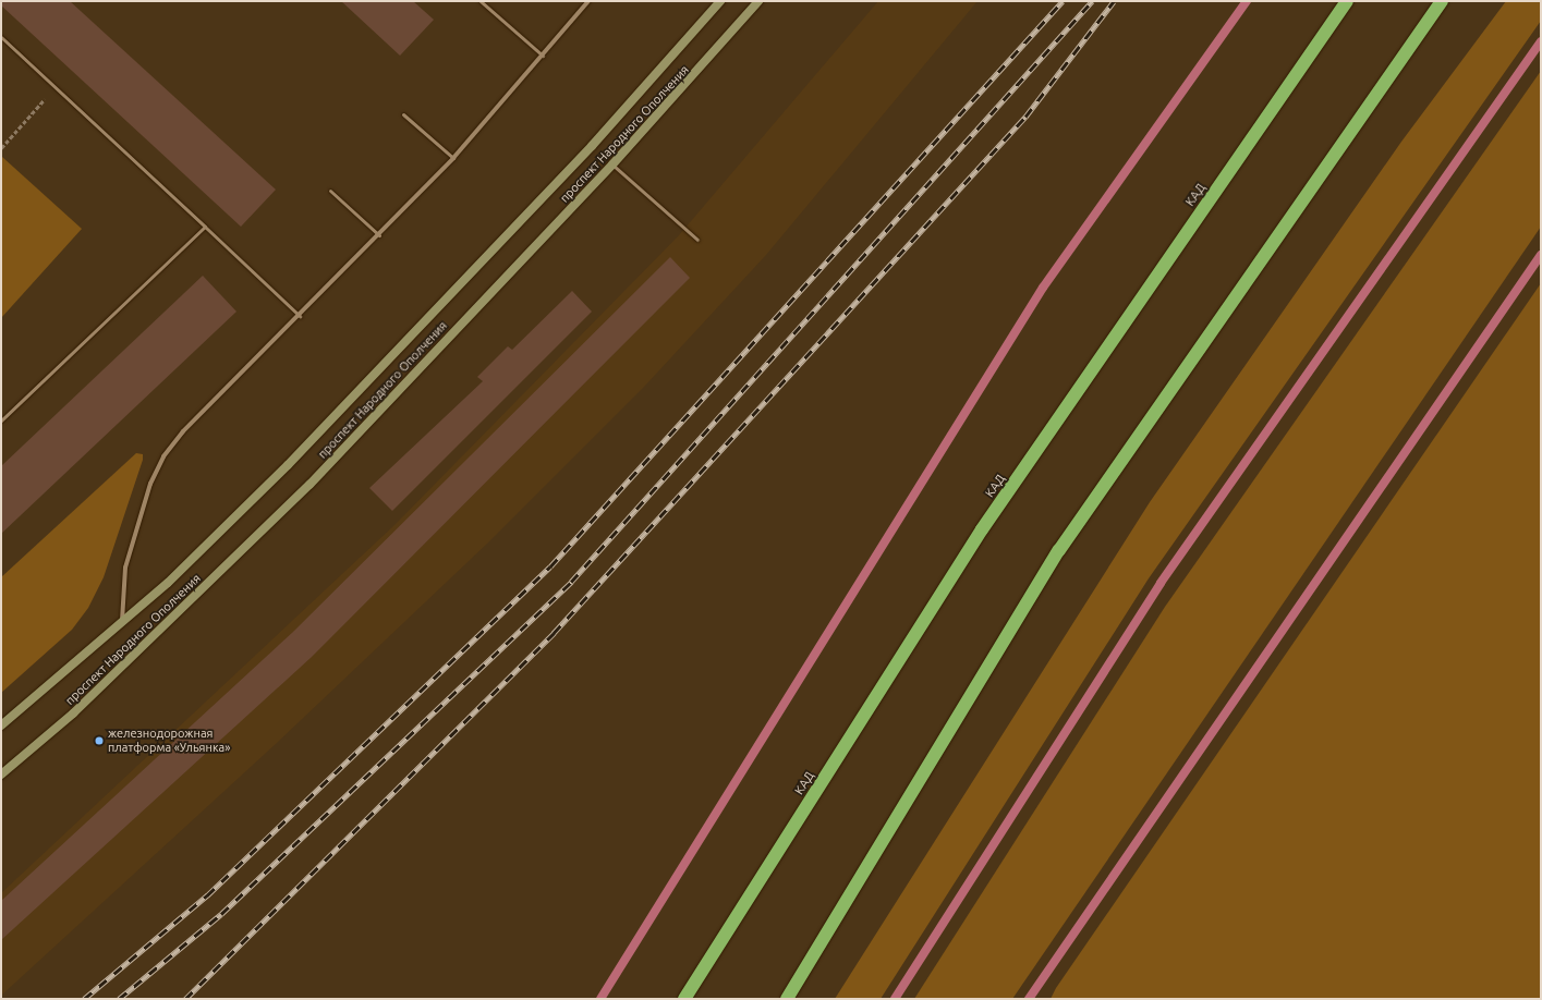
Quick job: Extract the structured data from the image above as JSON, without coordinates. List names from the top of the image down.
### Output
{
  "streets": {
    "highway": ["КАД"],
    "main road": ["проспект Народного Ополчения"]
  },
  "places": ["железнодорожная платформа «Ульянка»"]
}
